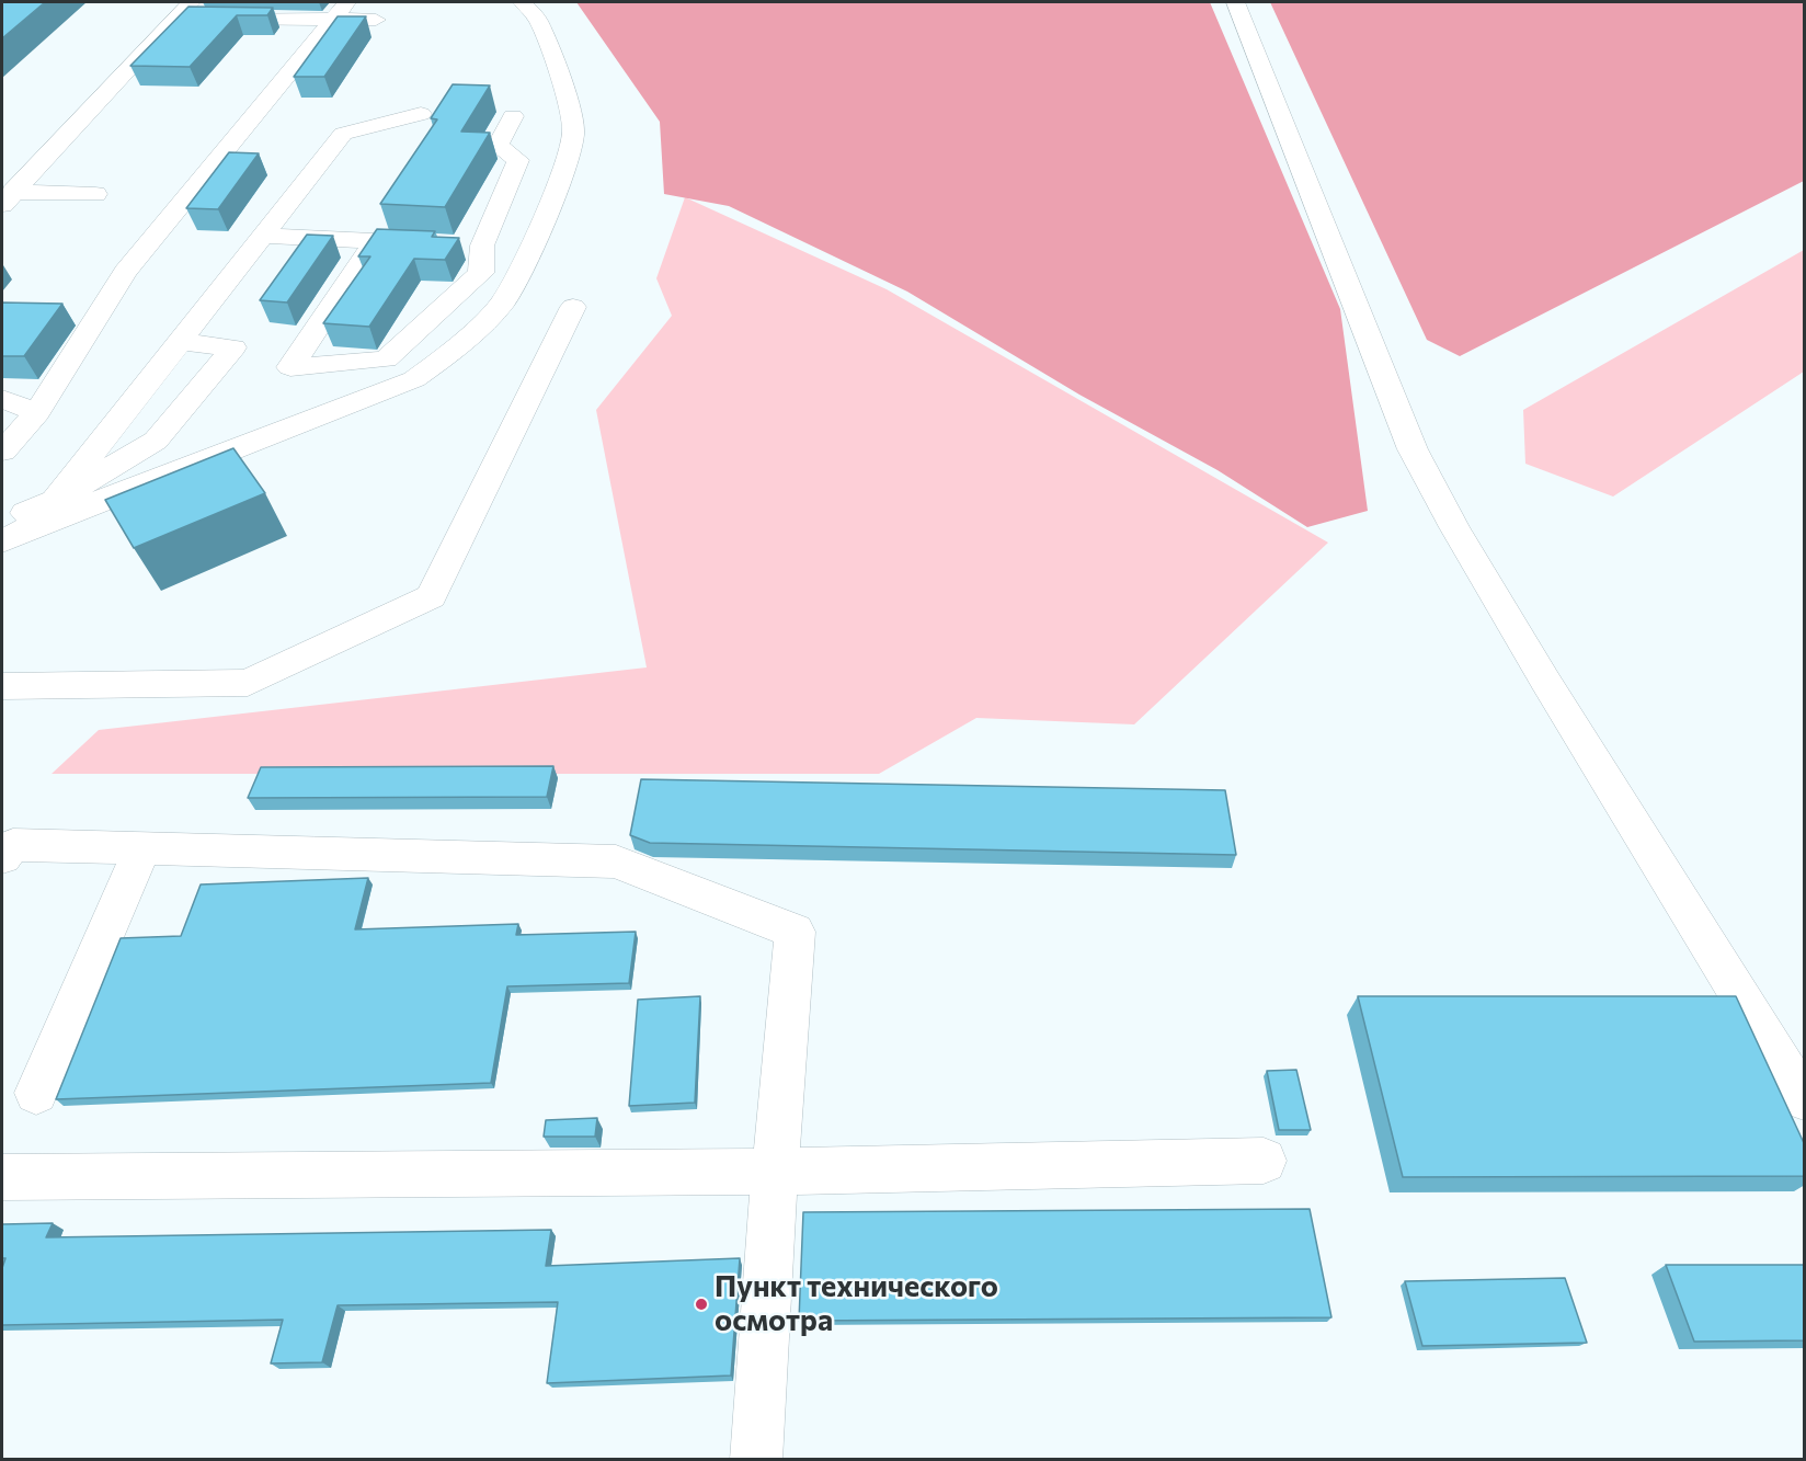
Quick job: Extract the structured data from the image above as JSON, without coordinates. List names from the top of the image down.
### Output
{
  "places": ["Пункт технического осмотра"]
}
